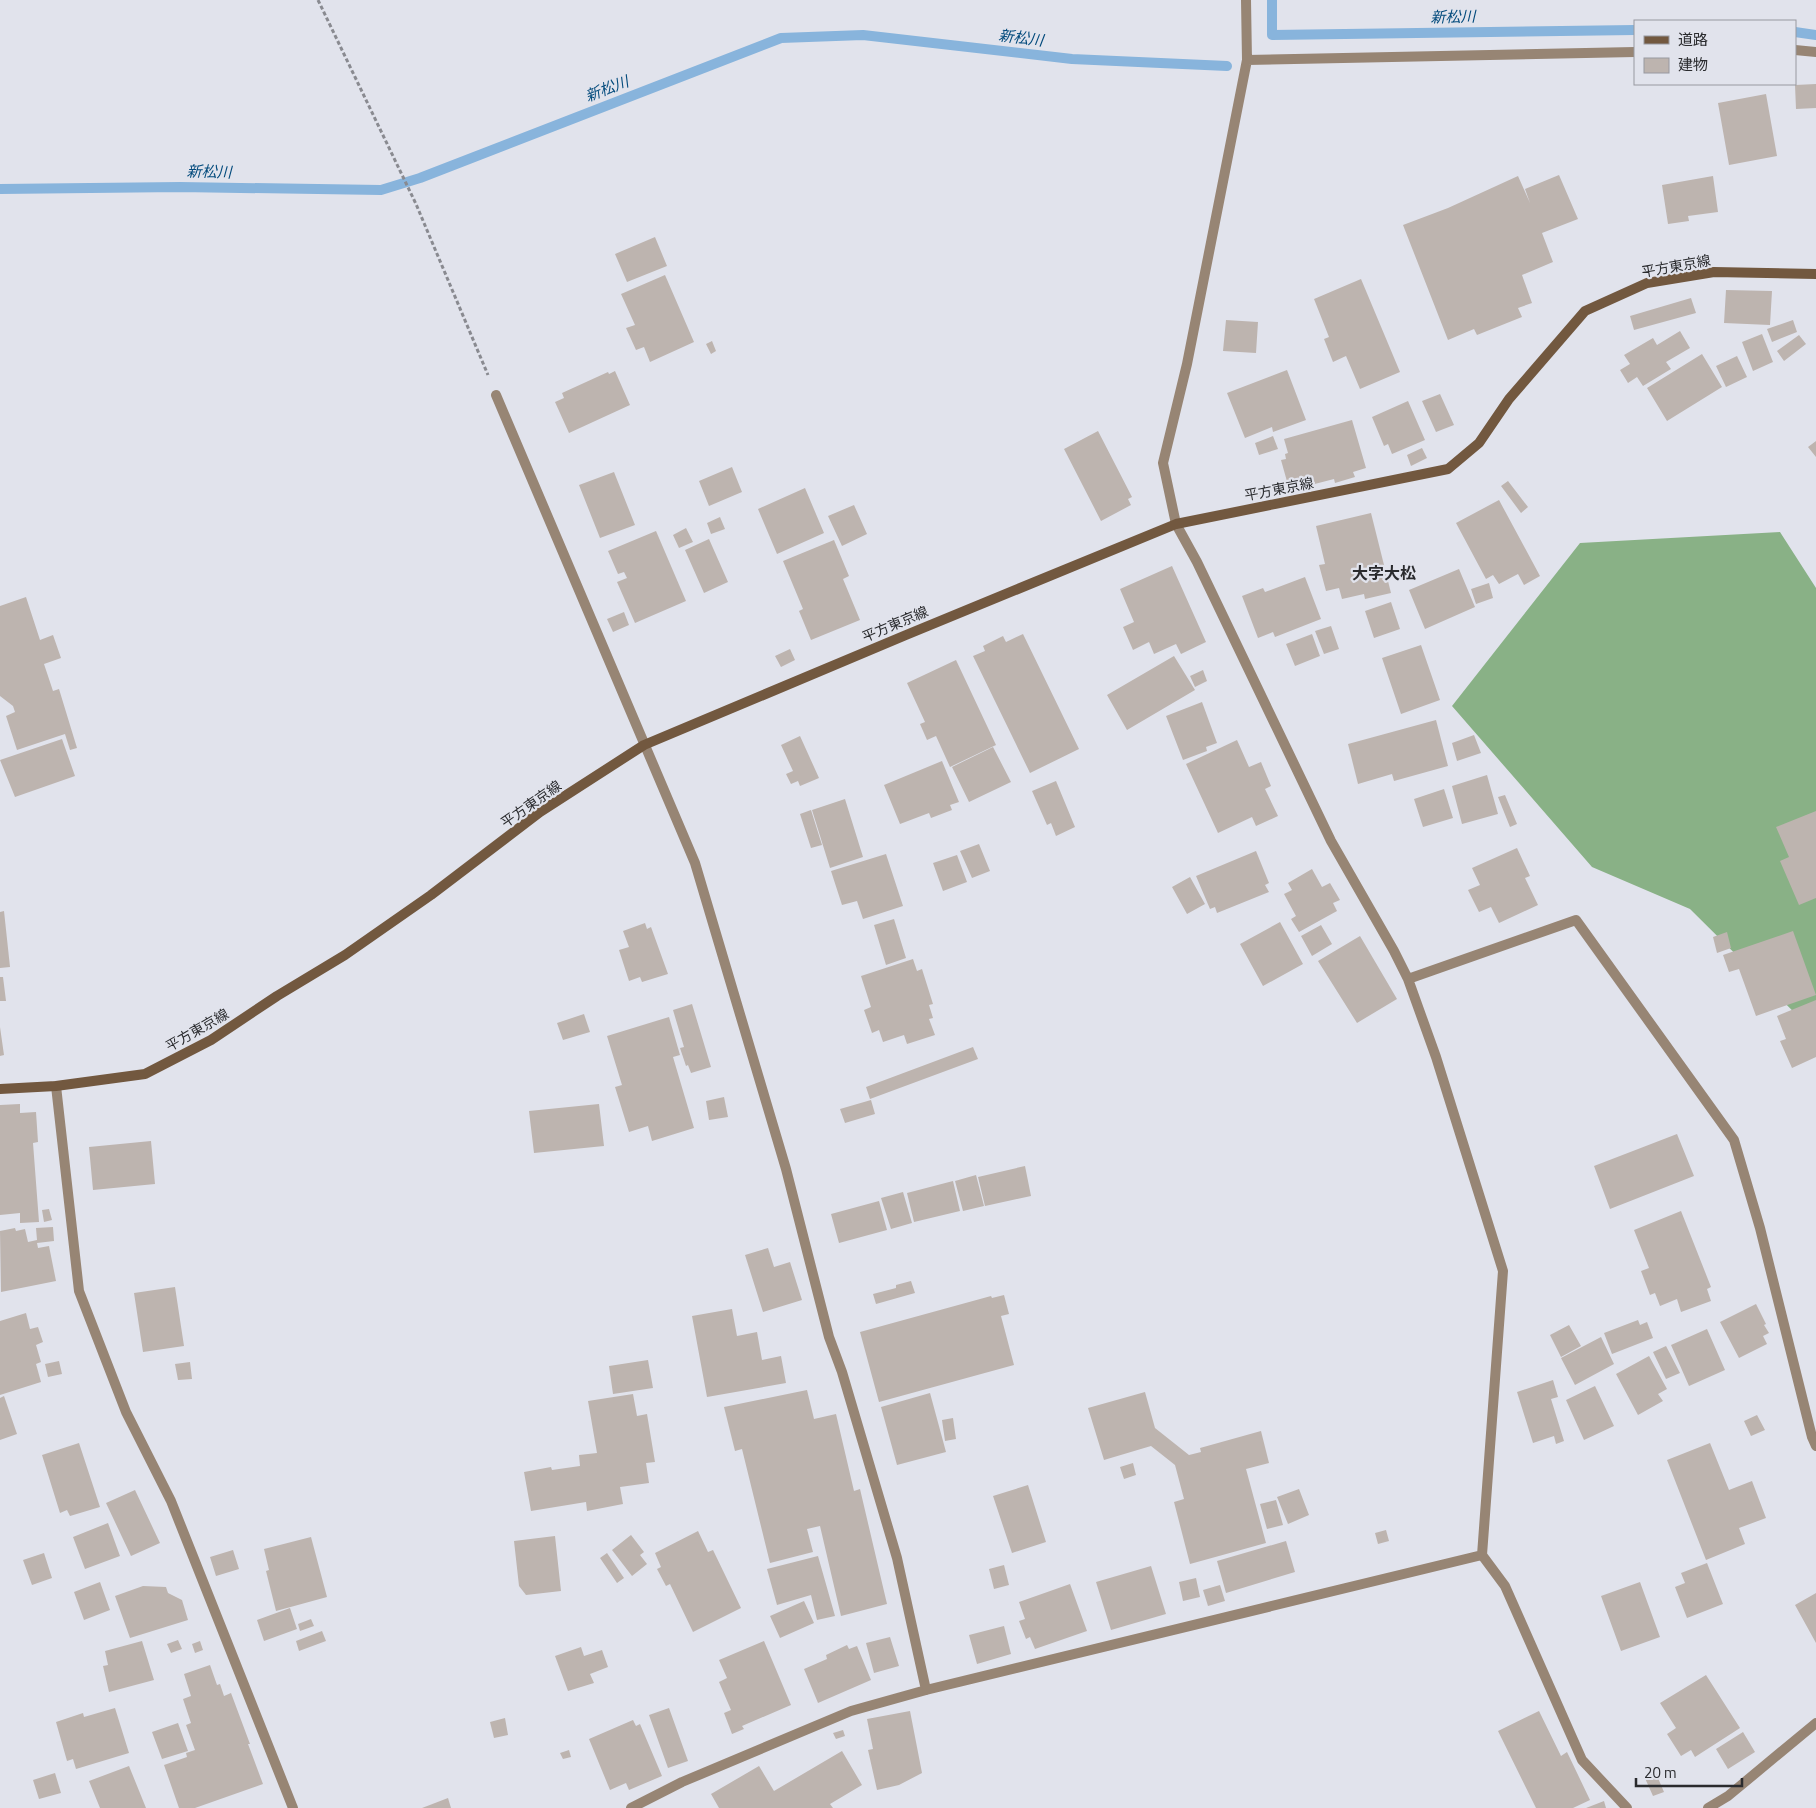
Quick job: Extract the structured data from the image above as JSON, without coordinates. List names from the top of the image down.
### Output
{
  "streets": {
    "main road": ["平方東京線"]
  },
  "districts": ["大字大松"],
  "water": ["新松川"],
  "legend": ["道路", "建物"],
  "scale_bar": "20 m"
}
